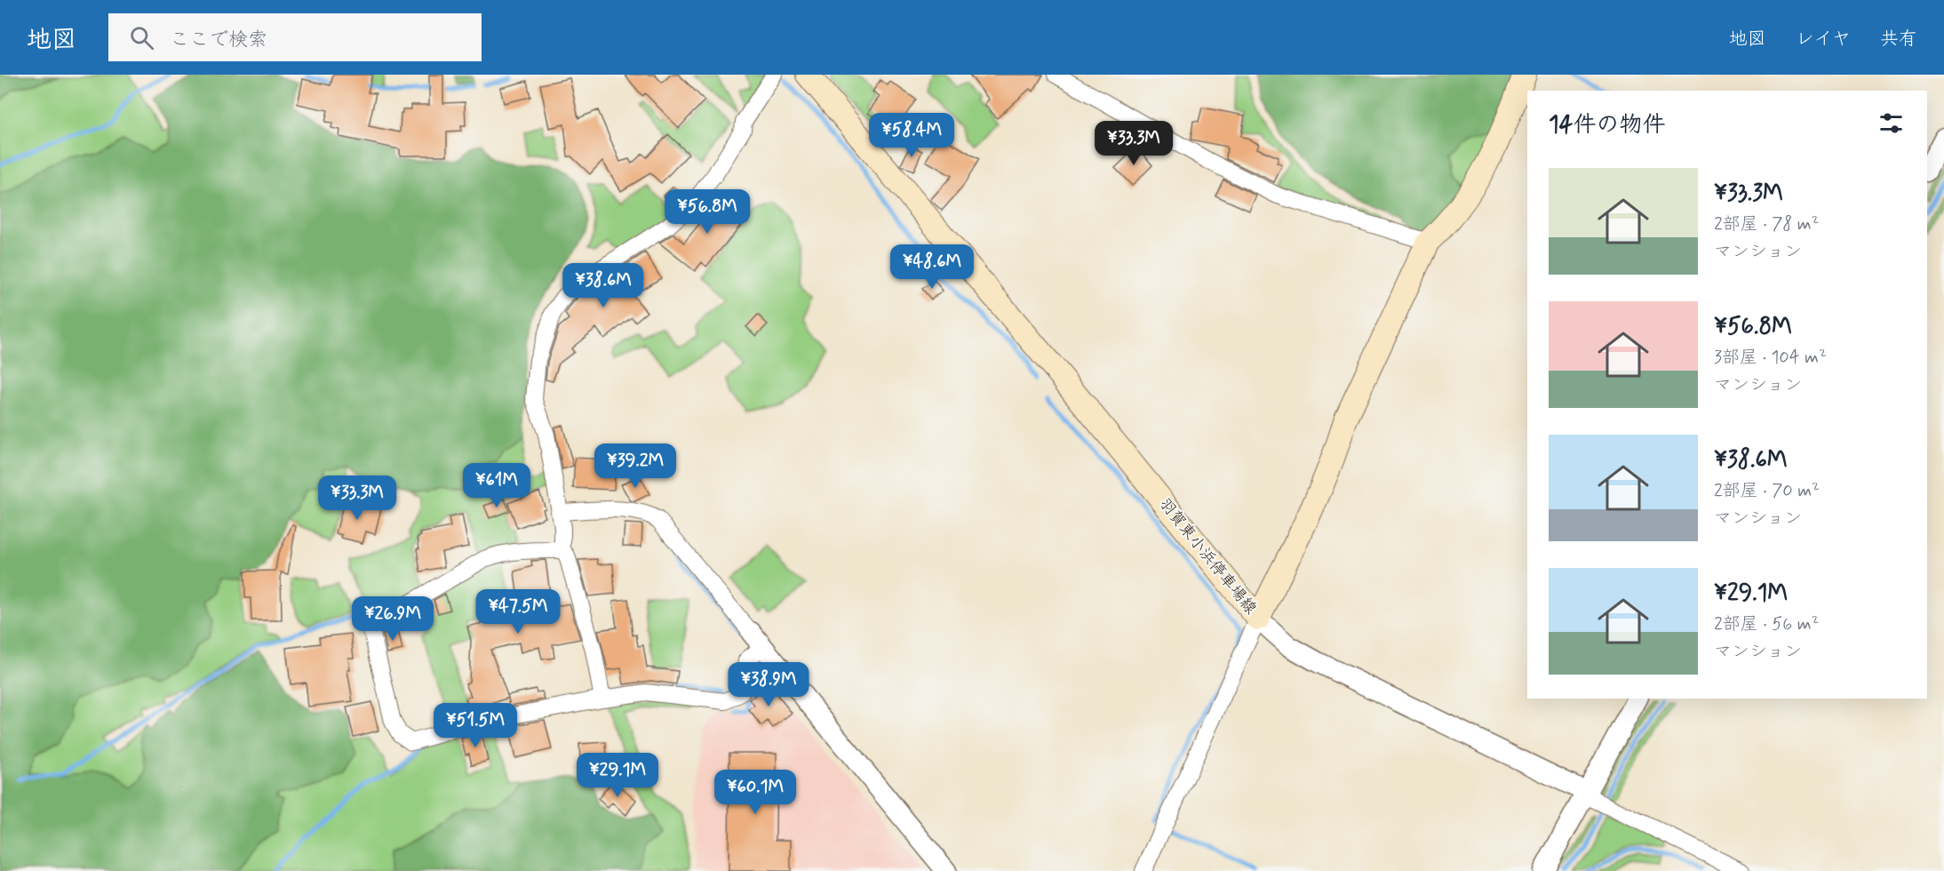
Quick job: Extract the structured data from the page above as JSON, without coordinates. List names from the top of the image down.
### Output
{
  "streets": {
    "main road": ["羽賀東小浜停車場線"]
  },
  "page": {
    "header": "地図",
    "search": "ここで検索",
    "nav": ["地図", "レイヤ", "共有"],
    "heading": "14件の物件",
    "price": [
      "¥58.4M",
      "¥33.3M",
      "¥56.8M",
      "¥48.6M",
      "¥38.6M",
      "¥39.2M",
      "¥61M",
      "¥33.3M",
      "¥47.5M",
      "¥26.9M",
      "¥38.9M",
      "¥51.5M",
      "¥29.1M",
      "¥60.1M"
    ],
    "list": [
      {
        "name": "¥33.3M",
        "note": "2部屋 · 78 m² · マンション"
      },
      {
        "name": "¥56.8M",
        "note": "3部屋 · 104 m² · マンション"
      },
      {
        "name": "¥38.6M",
        "note": "2部屋 · 70 m² · マンション"
      },
      {
        "name": "¥29.1M",
        "note": "2部屋 · 56 m² · マンション"
      }
    ]
  }
}
